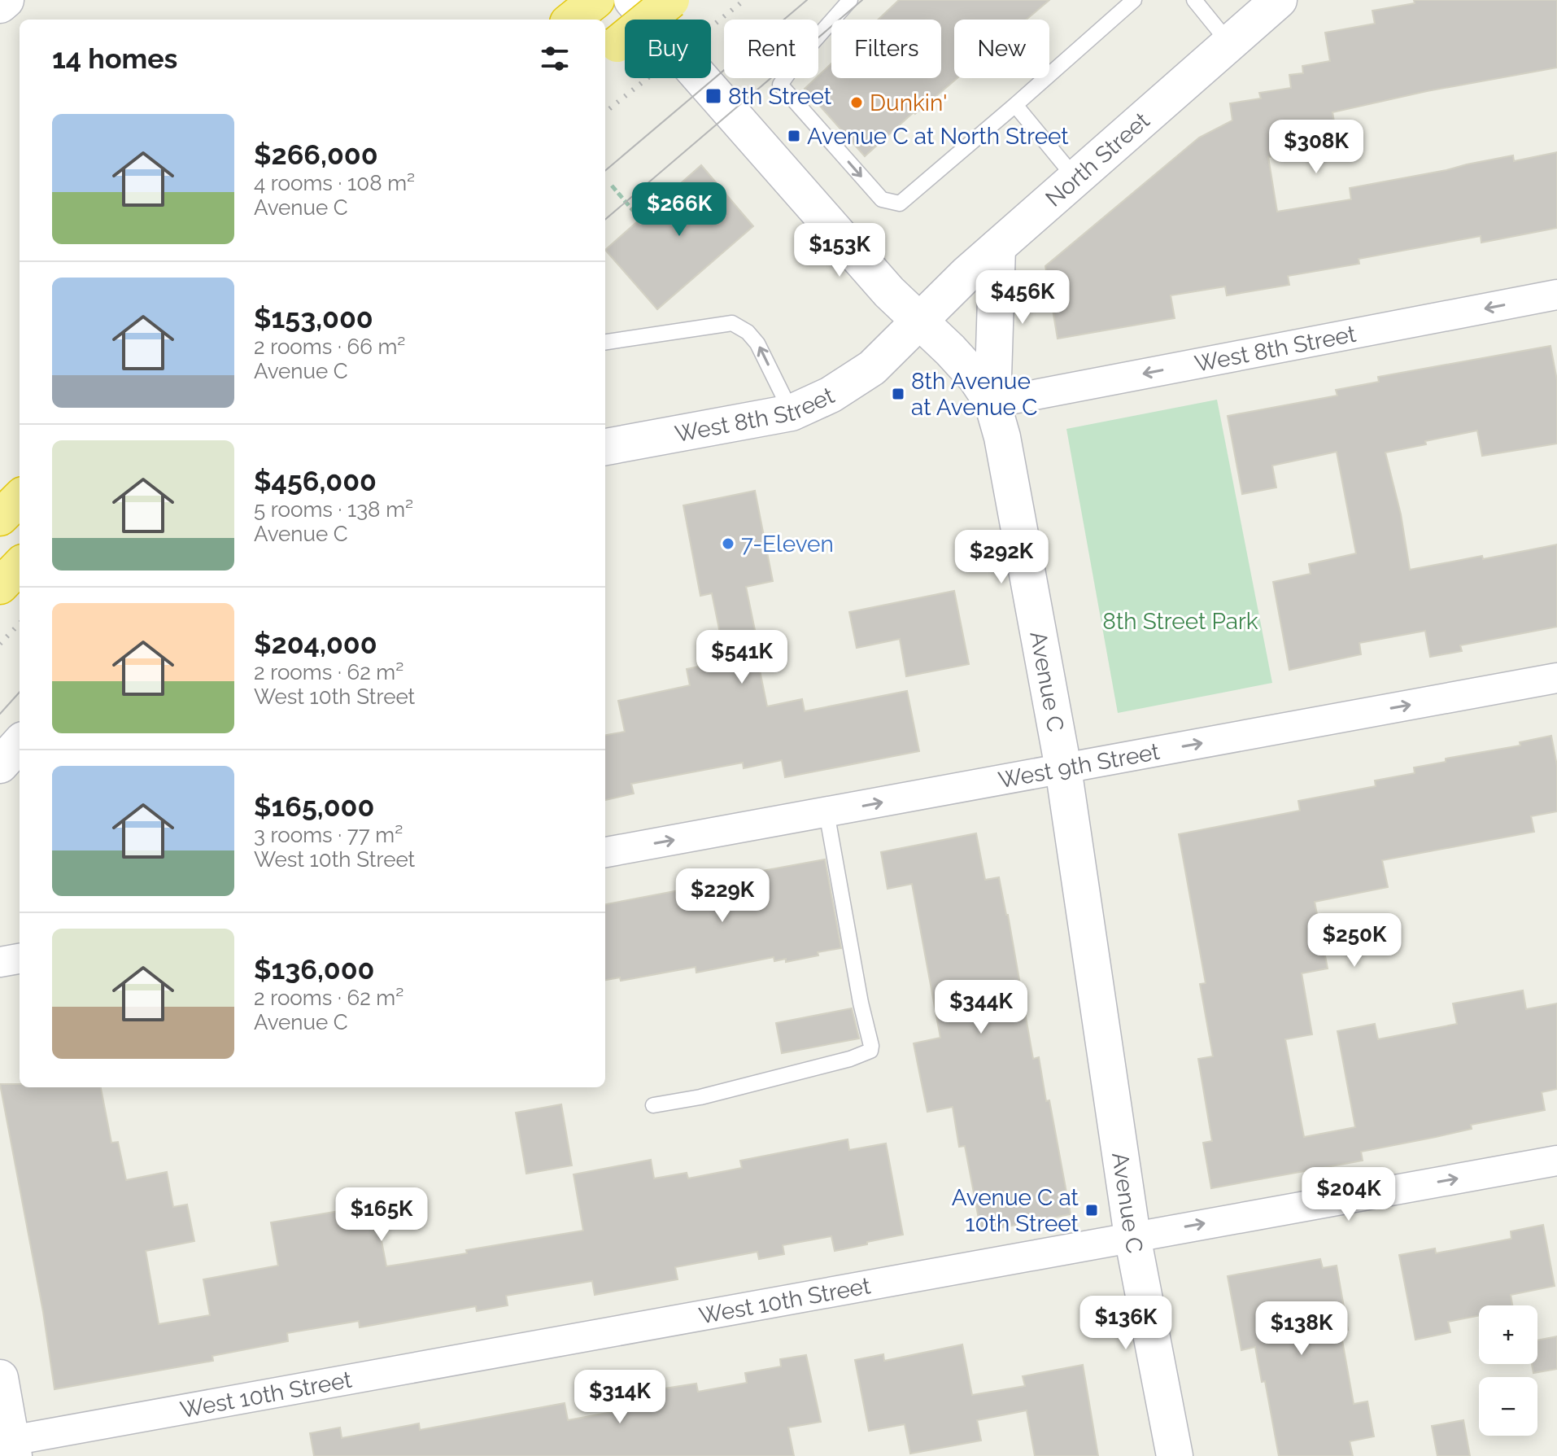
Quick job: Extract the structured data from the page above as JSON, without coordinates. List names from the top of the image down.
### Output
{
  "streets": {
    "main road": ["North Street", "West 8th Street", "Avenue C"],
    "street": ["West 9th Street", "West 10th Street"]
  },
  "crossings": [
    ["North Street", "West 8th Street"],
    ["North Street", "Avenue C"],
    ["West 8th Street", "Avenue C"],
    ["Avenue C", "West 9th Street"],
    ["Avenue C", "West 10th Street"]
  ],
  "one_way": ["West 8th Street", "West 9th Street"],
  "parks": ["8th Street Park"],
  "places": {
    "transit": [
      "8th Street",
      "Avenue C at North Street",
      "8th Avenue at Avenue C",
      "Avenue C at 10th Street"
    ],
    "other": ["Dunkin'", "7-Eleven"]
  },
  "page": {
    "chip": [
      "Buy",
      "Rent",
      "Filters",
      "New"
    ],
    "heading": "14 homes",
    "list": [
      {
        "name": "$266,000",
        "note": "4 rooms · 108 m² · Avenue C"
      },
      {
        "name": "$153,000",
        "note": "2 rooms · 66 m² · Avenue C"
      },
      {
        "name": "$456,000",
        "note": "5 rooms · 138 m² · Avenue C"
      },
      {
        "name": "$204,000",
        "note": "2 rooms · 62 m² · West 10th Street"
      },
      {
        "name": "$165,000",
        "note": "3 rooms · 77 m² · West 10th Street"
      },
      {
        "name": "$136,000",
        "note": "2 rooms · 62 m² · Avenue C"
      }
    ],
    "price": [
      "$308K",
      "$266K",
      "$153K",
      "$456K",
      "$292K",
      "$541K",
      "$229K",
      "$250K",
      "$344K",
      "$204K",
      "$165K",
      "$136K",
      "$138K",
      "$314K"
    ],
    "map_buttons": ["+", "−"]
  }
}
